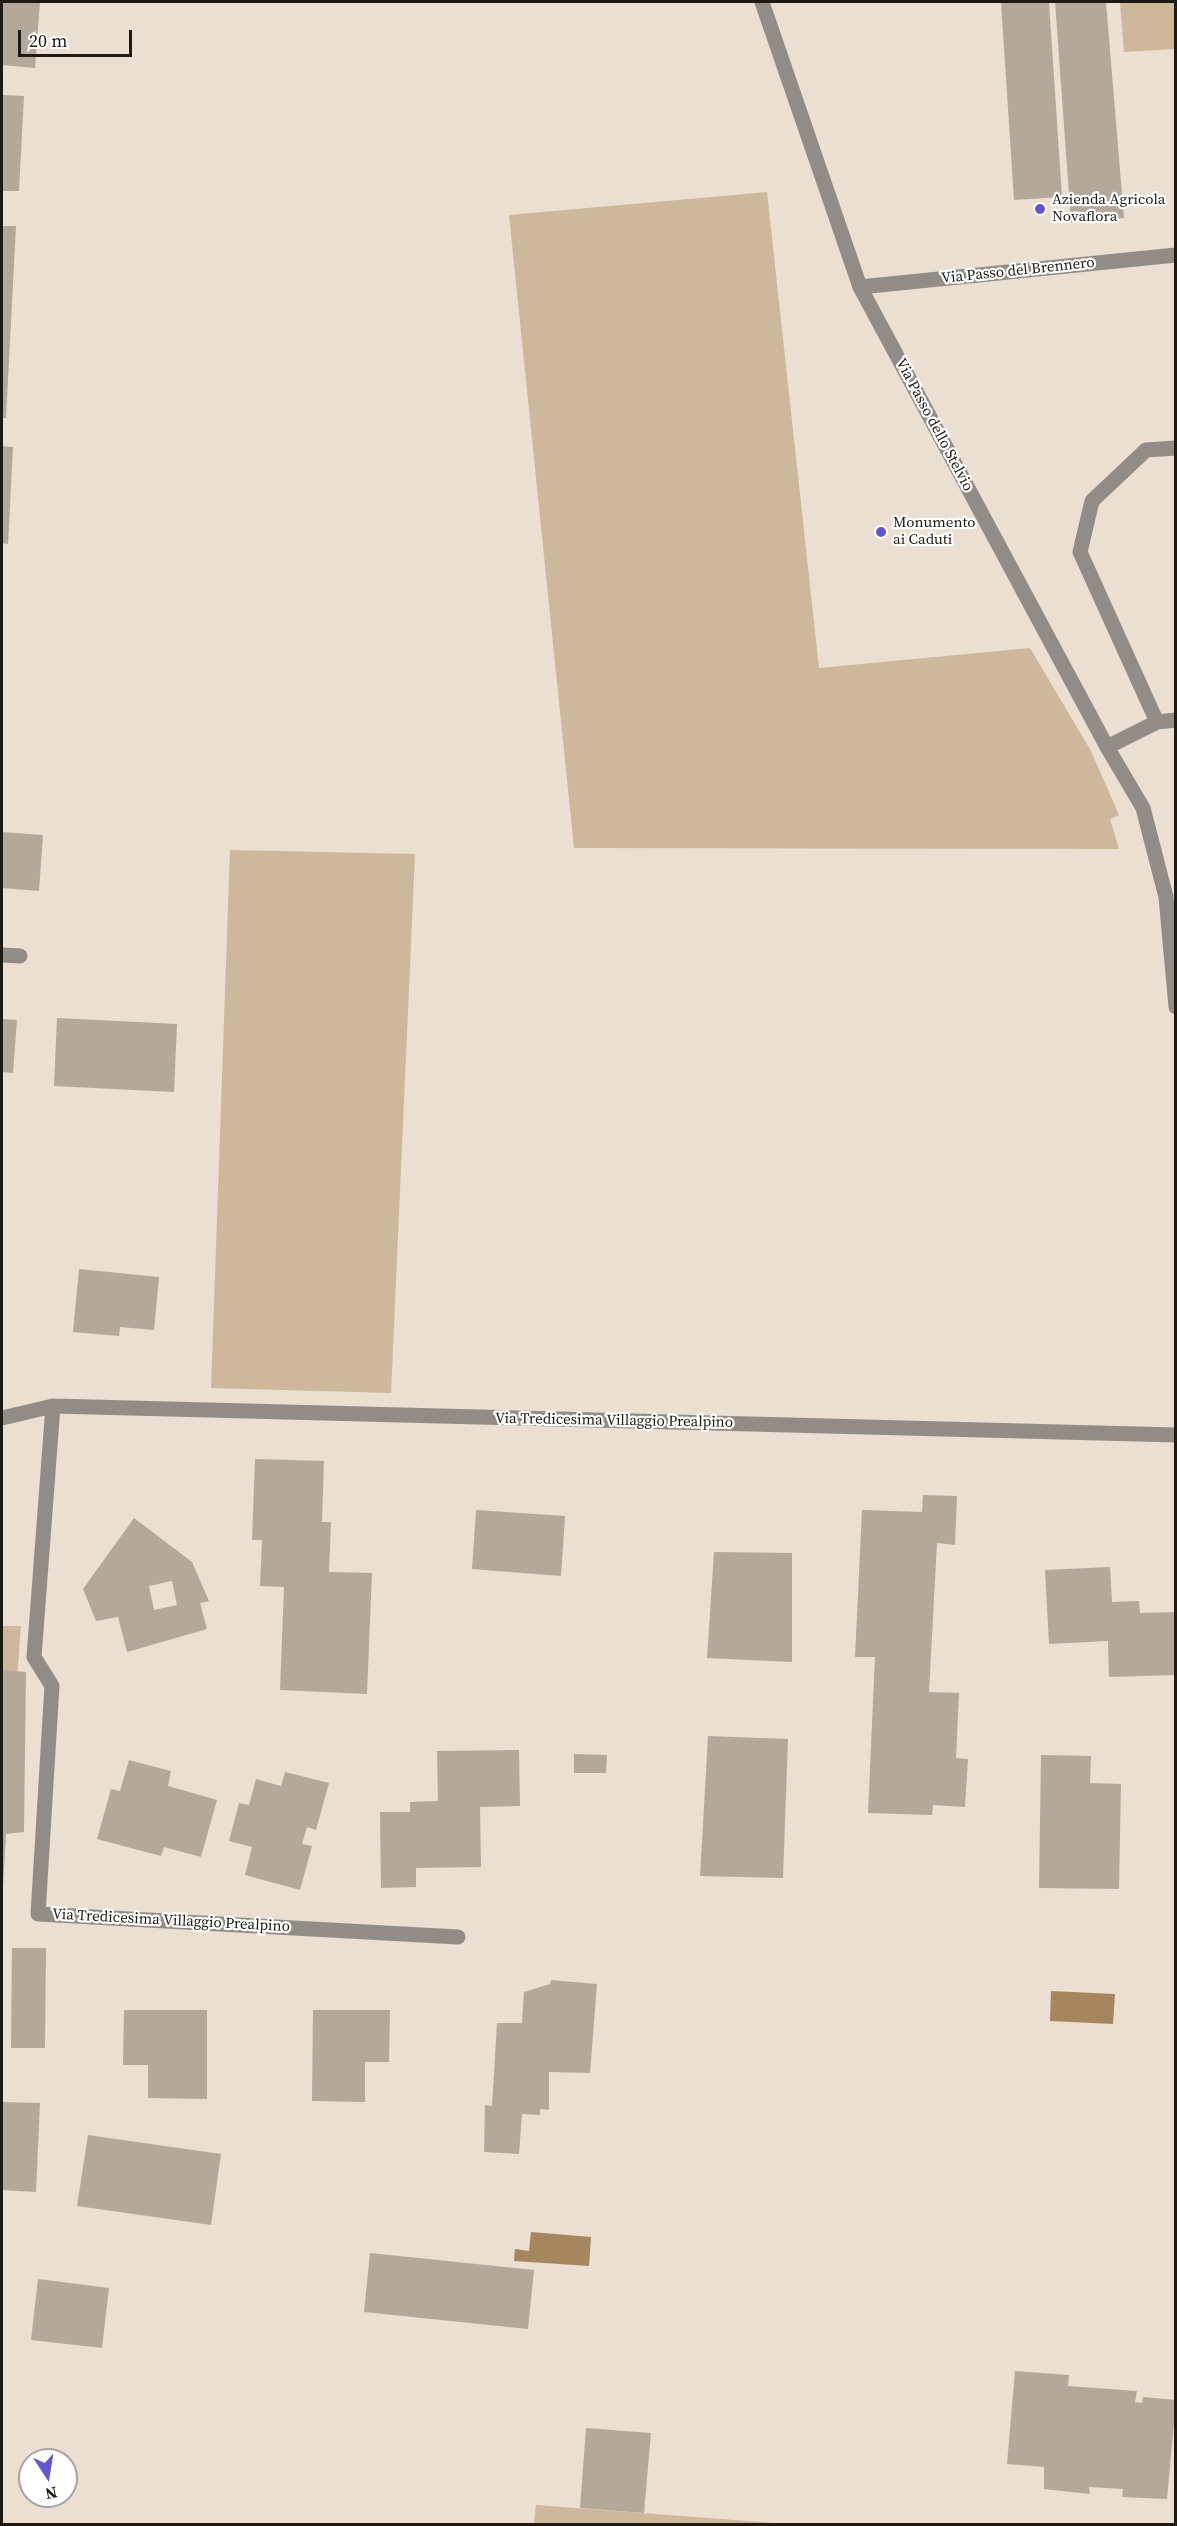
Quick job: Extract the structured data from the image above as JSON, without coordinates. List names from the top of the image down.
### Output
{
  "streets": {
    "street": ["Via Passo del Brennero", "Via Passo dello Stelvio", "Via Tredicesima Villaggio Prealpino"]
  },
  "crossings": [
    ["Via Passo del Brennero", "Via Passo dello Stelvio"]
  ],
  "places": ["Azienda Agricola Novaflora", "Monumento ai Caduti"],
  "scale_bar": "20 m",
  "north": "bottom"
}
